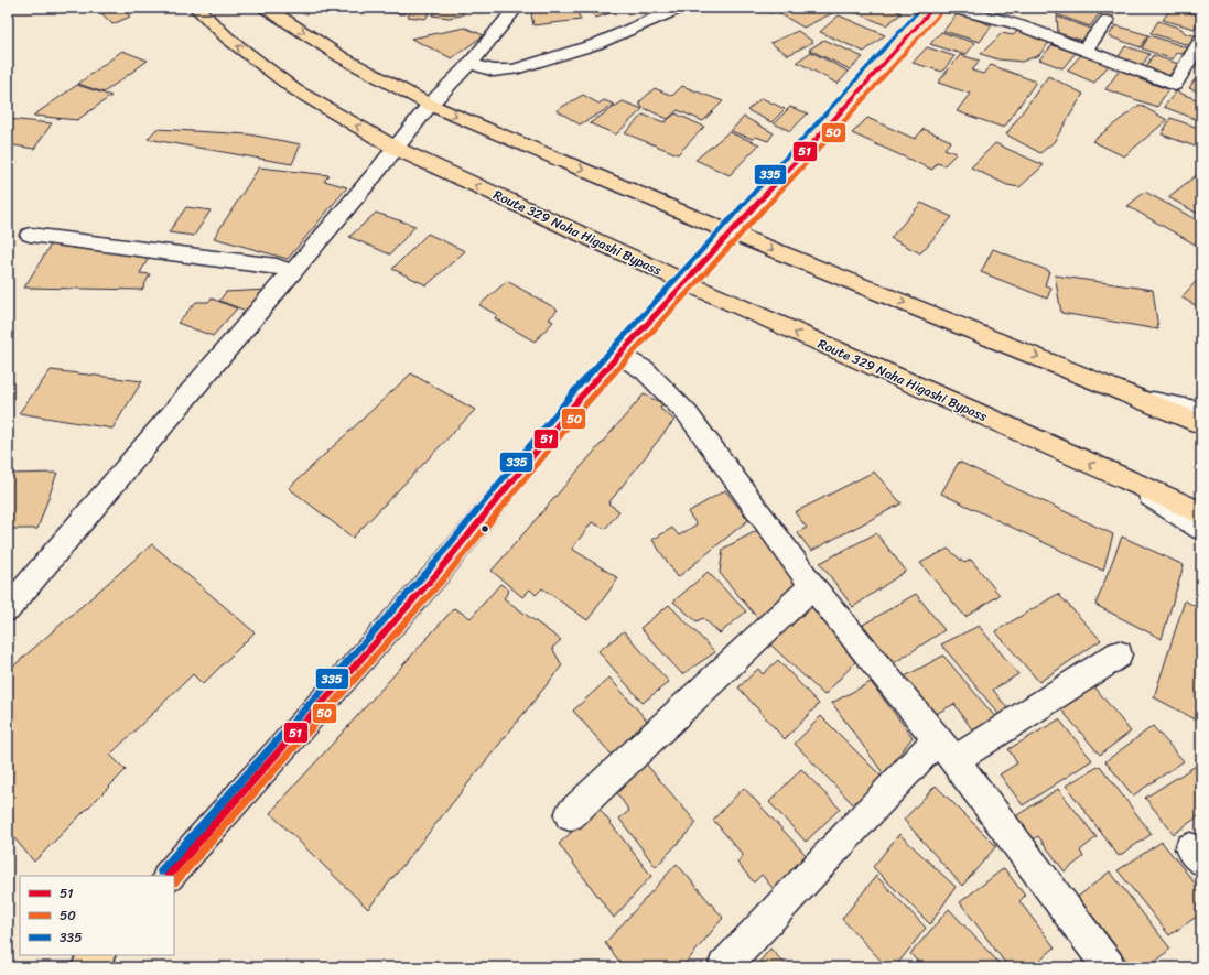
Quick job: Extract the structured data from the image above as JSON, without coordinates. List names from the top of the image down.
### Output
{
  "streets": {
    "highway": ["Route 329 Naha Higashi Bypass"]
  },
  "lines": ["transit line 51", "transit line 335", "transit line 50"],
  "legend": ["51", "50", "335"]
}
